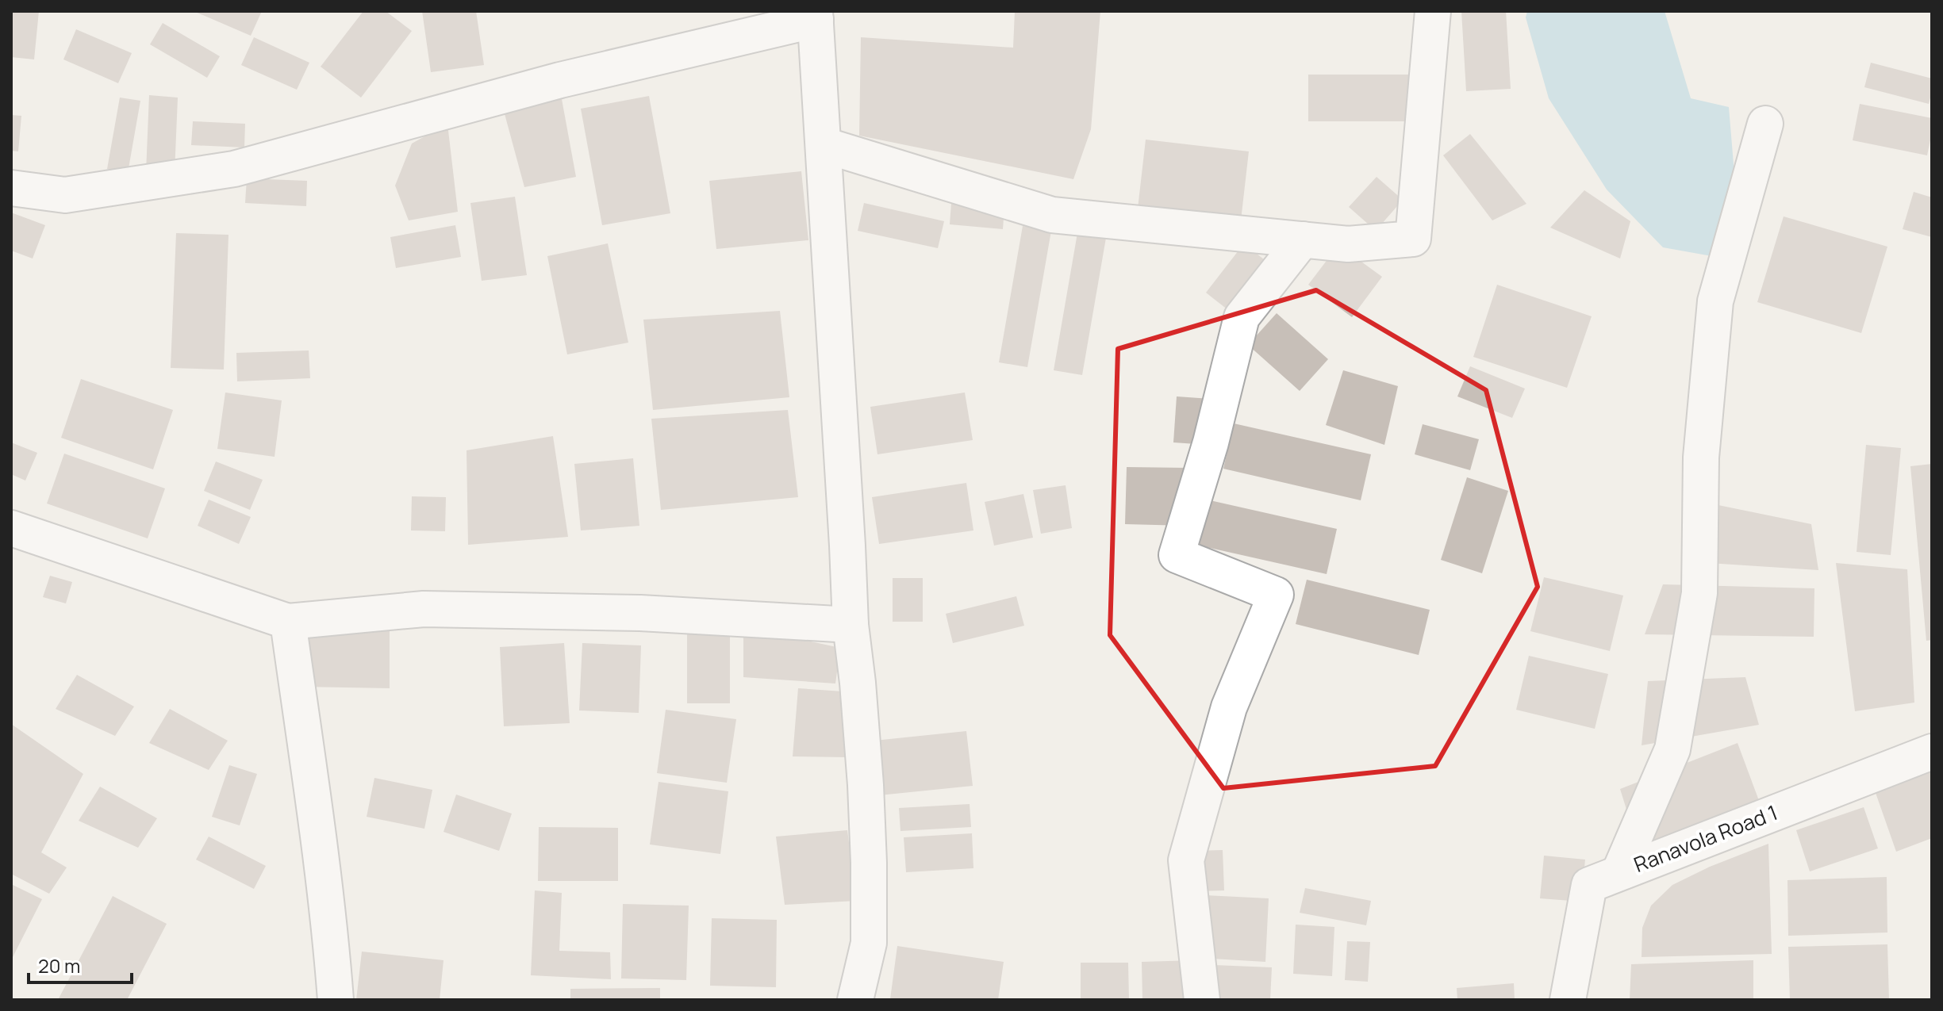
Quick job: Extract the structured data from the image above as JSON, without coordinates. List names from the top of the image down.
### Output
{
  "streets": {
    "street": ["Ranavola Road 1"]
  },
  "scale_bar": "20 m"
}
